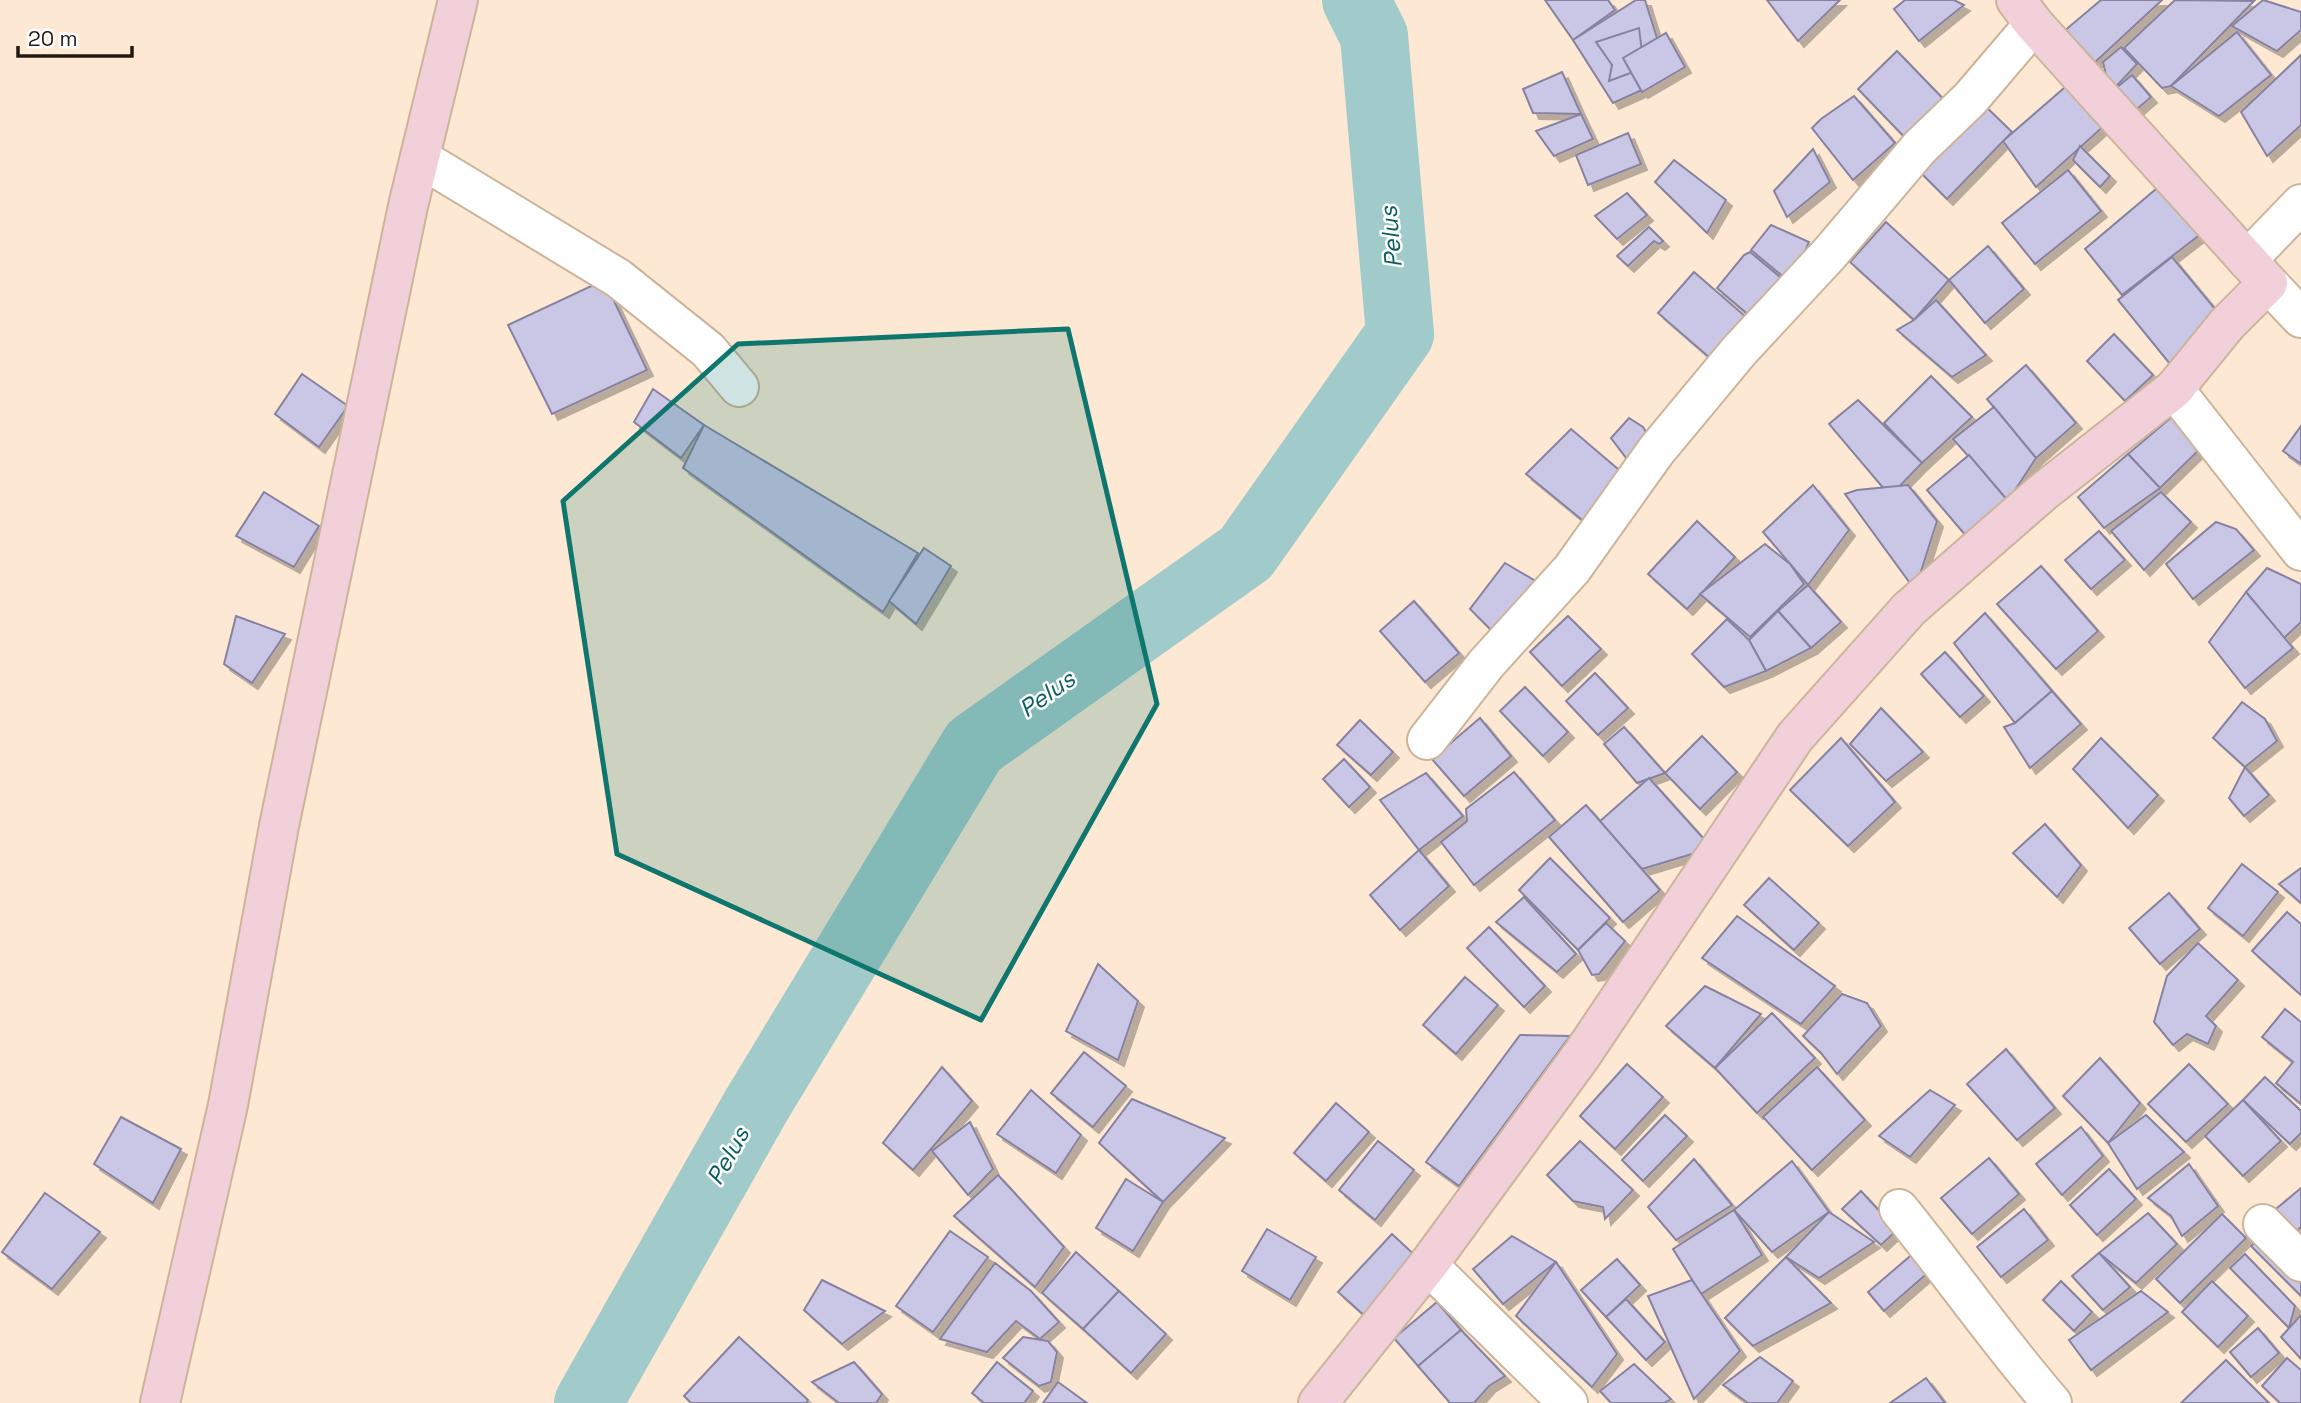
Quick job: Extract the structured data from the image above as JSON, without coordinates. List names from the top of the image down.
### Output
{
  "water": ["Pelus"],
  "scale_bar": "20 m"
}
